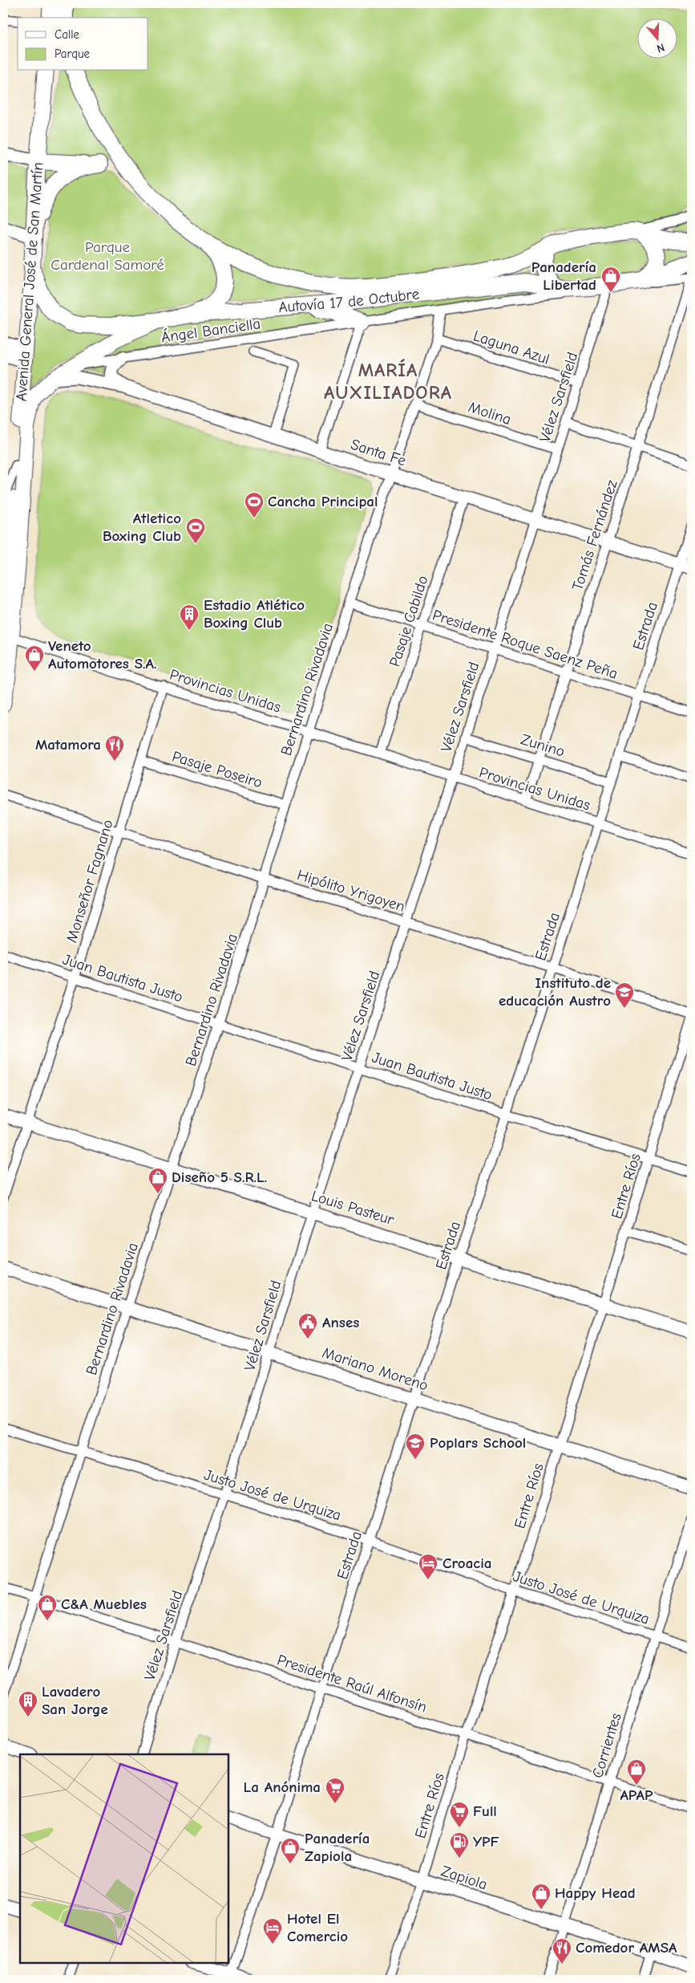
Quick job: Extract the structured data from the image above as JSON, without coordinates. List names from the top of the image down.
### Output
{
  "streets": {
    "highway": ["Avenida General José de San Martín", "Autovía 17 de Octubre"],
    "street": [
      "Ángel Banciella",
      "Laguna Azul",
      "Vélez Sarsfield",
      "Molina",
      "Santa Fe",
      "Tomás Fernández",
      "Pasaje Cabildo",
      "Estrada",
      "Presidente Roque Saenz Peña",
      "Bernardino Rivadavia",
      "Provincias Unidas",
      "Zunino",
      "Pasaje Poseiro",
      "Monseñor Fagnano",
      "Hipólito Yrigoyen",
      "Juan Bautista Justo",
      "Entre Ríos",
      "Louis Pasteur",
      "Mariano Moreno",
      "Justo José de Urquiza",
      "Presidente Raúl Alfonsín",
      "Corrientes",
      "Zapiola"
    ]
  },
  "crossings": [
    ["Avenida General José de San Martín", "Autovía 17 de Octubre"],
    ["Avenida General José de San Martín", "Ángel Banciella"],
    ["Avenida General José de San Martín", "Santa Fe"],
    ["Avenida General José de San Martín", "Provincias Unidas"],
    ["Autovía 17 de Octubre", "Ángel Banciella"],
    ["Autovía 17 de Octubre", "Vélez Sarsfield"],
    ["Ángel Banciella", "Bernardino Rivadavia"],
    ["Laguna Azul", "Vélez Sarsfield"],
    ["Laguna Azul", "Bernardino Rivadavia"],
    ["Vélez Sarsfield", "Molina"],
    ["Vélez Sarsfield", "Santa Fe"],
    ["Vélez Sarsfield", "Presidente Roque Saenz Peña"],
    ["Vélez Sarsfield", "Provincias Unidas"],
    ["Vélez Sarsfield", "Zunino"],
    ["Vélez Sarsfield", "Hipólito Yrigoyen"],
    ["Vélez Sarsfield", "Juan Bautista Justo"],
    ["Vélez Sarsfield", "Louis Pasteur"],
    ["Vélez Sarsfield", "Mariano Moreno"],
    ["Vélez Sarsfield", "Justo José de Urquiza"],
    ["Vélez Sarsfield", "Presidente Raúl Alfonsín"],
    ["Molina", "Bernardino Rivadavia"],
    ["Santa Fe", "Tomás Fernández"],
    ["Santa Fe", "Pasaje Cabildo"],
    ["Santa Fe", "Estrada"],
    ["Santa Fe", "Bernardino Rivadavia"],
    ["Tomás Fernández", "Presidente Roque Saenz Peña"],
    ["Tomás Fernández", "Provincias Unidas"],
    ["Tomás Fernández", "Zunino"],
    ["Pasaje Cabildo", "Presidente Roque Saenz Peña"],
    ["Pasaje Cabildo", "Provincias Unidas"],
    ["Estrada", "Presidente Roque Saenz Peña"],
    ["Estrada", "Provincias Unidas"],
    ["Estrada", "Zunino"],
    ["Estrada", "Hipólito Yrigoyen"],
    ["Estrada", "Juan Bautista Justo"],
    ["Estrada", "Louis Pasteur"],
    ["Estrada", "Mariano Moreno"],
    ["Estrada", "Justo José de Urquiza"],
    ["Estrada", "Presidente Raúl Alfonsín"],
    ["Estrada", "Zapiola"],
    ["Presidente Roque Saenz Peña", "Bernardino Rivadavia"],
    ["Bernardino Rivadavia", "Provincias Unidas"],
    ["Bernardino Rivadavia", "Pasaje Poseiro"],
    ["Bernardino Rivadavia", "Hipólito Yrigoyen"],
    ["Bernardino Rivadavia", "Juan Bautista Justo"],
    ["Bernardino Rivadavia", "Louis Pasteur"],
    ["Bernardino Rivadavia", "Mariano Moreno"],
    ["Bernardino Rivadavia", "Justo José de Urquiza"],
    ["Bernardino Rivadavia", "Presidente Raúl Alfonsín"],
    ["Provincias Unidas", "Monseñor Fagnano"],
    ["Pasaje Poseiro", "Monseñor Fagnano"],
    ["Monseñor Fagnano", "Hipólito Yrigoyen"],
    ["Monseñor Fagnano", "Juan Bautista Justo"],
    ["Monseñor Fagnano", "Louis Pasteur"],
    ["Juan Bautista Justo", "Entre Ríos"],
    ["Entre Ríos", "Louis Pasteur"],
    ["Entre Ríos", "Mariano Moreno"],
    ["Entre Ríos", "Justo José de Urquiza"],
    ["Entre Ríos", "Presidente Raúl Alfonsín"],
    ["Entre Ríos", "Zapiola"],
    ["Justo José de Urquiza", "Corrientes"],
    ["Presidente Raúl Alfonsín", "Corrientes"],
    ["Corrientes", "Zapiola"]
  ],
  "districts": ["MARÍA AUXILIADORA"],
  "parks": ["Parque Cardenal Samoré"],
  "places": {
    "shop": [
      "Panadería Libertad",
      "Veneto Automotores S.A.",
      "Diseño 5 S.R.L.",
      "C&A Muebles",
      "APAP",
      "Panadería Zapiola",
      "Happy Head"
    ],
    "sports": ["Cancha Principal", "Atletico Boxing Club"],
    "building": ["Estadio Atlético Boxing Club", "Lavadero San Jorge"],
    "restaurant": ["Matamora", "Comedor AMSA"],
    "school or university": ["Instituto de educación Austro", "Poplars School"],
    "public building": ["Anses"],
    "hotel": ["Croacia", "Hotel El Comercio"],
    "supermarket": ["La Anónima", "Full"],
    "fuel station": ["YPF"]
  },
  "legend": ["Calle", "Parque"],
  "north": "bottom"
}
